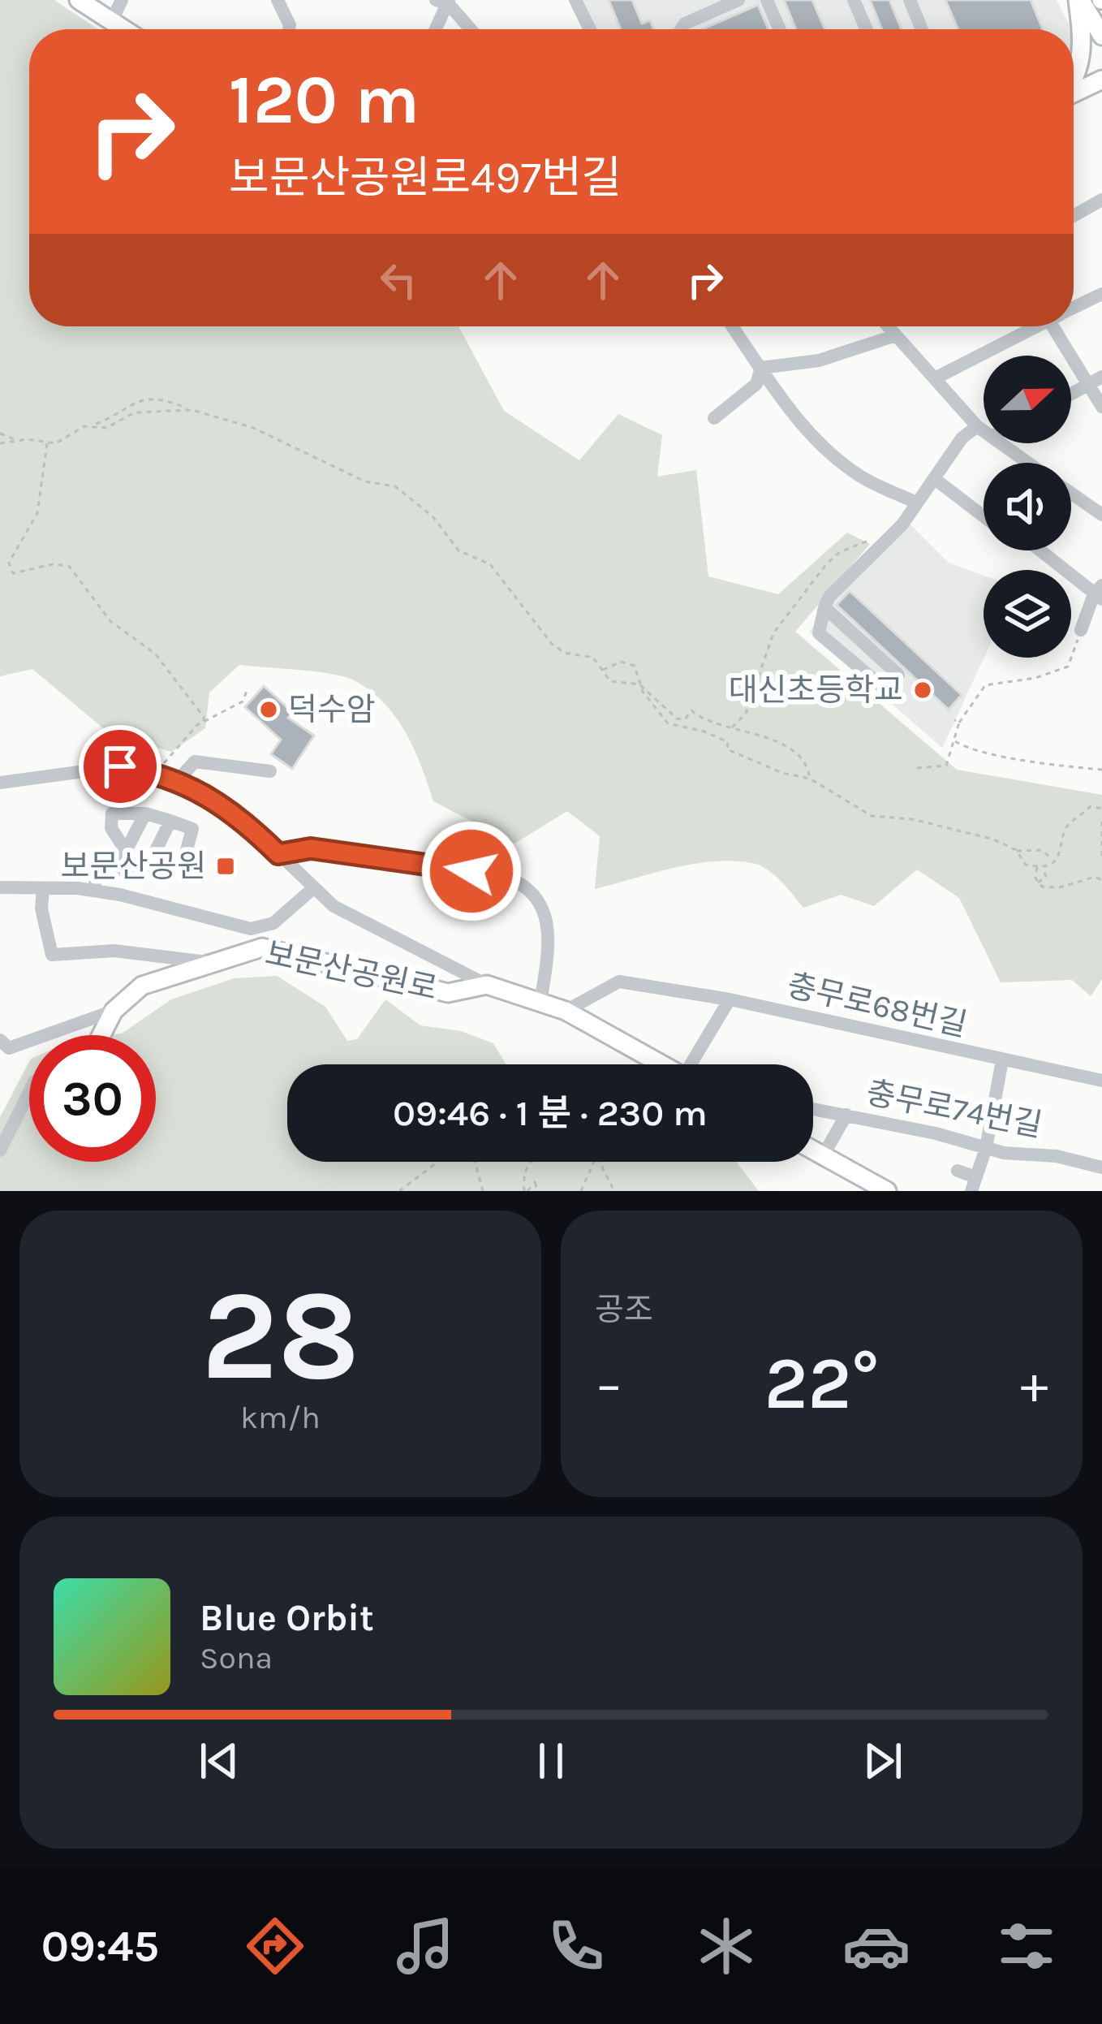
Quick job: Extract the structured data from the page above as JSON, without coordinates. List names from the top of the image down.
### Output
{
  "streets": {
    "main road": ["보문산공원로"],
    "street": ["충무로68번길", "충무로74번길"]
  },
  "crossings": [
    ["보문산공원로", "충무로68번길"]
  ],
  "places": {
    "other": ["대신초등학교", "덕수암"],
    "transit": ["보문산공원"]
  },
  "north": "right",
  "page": {
    "turn": ["120 m", "보문산공원로497번길"],
    "limit": "30",
    "trip": "09:46 · 1 분 · 230 m",
    "tile": [
      ["28", "km/h"],
      "공조"
    ],
    "heat": ["−", "22°", "+"],
    "song": ["Blue Orbit", "Sona"],
    "tabs": "09:45"
  }
}
